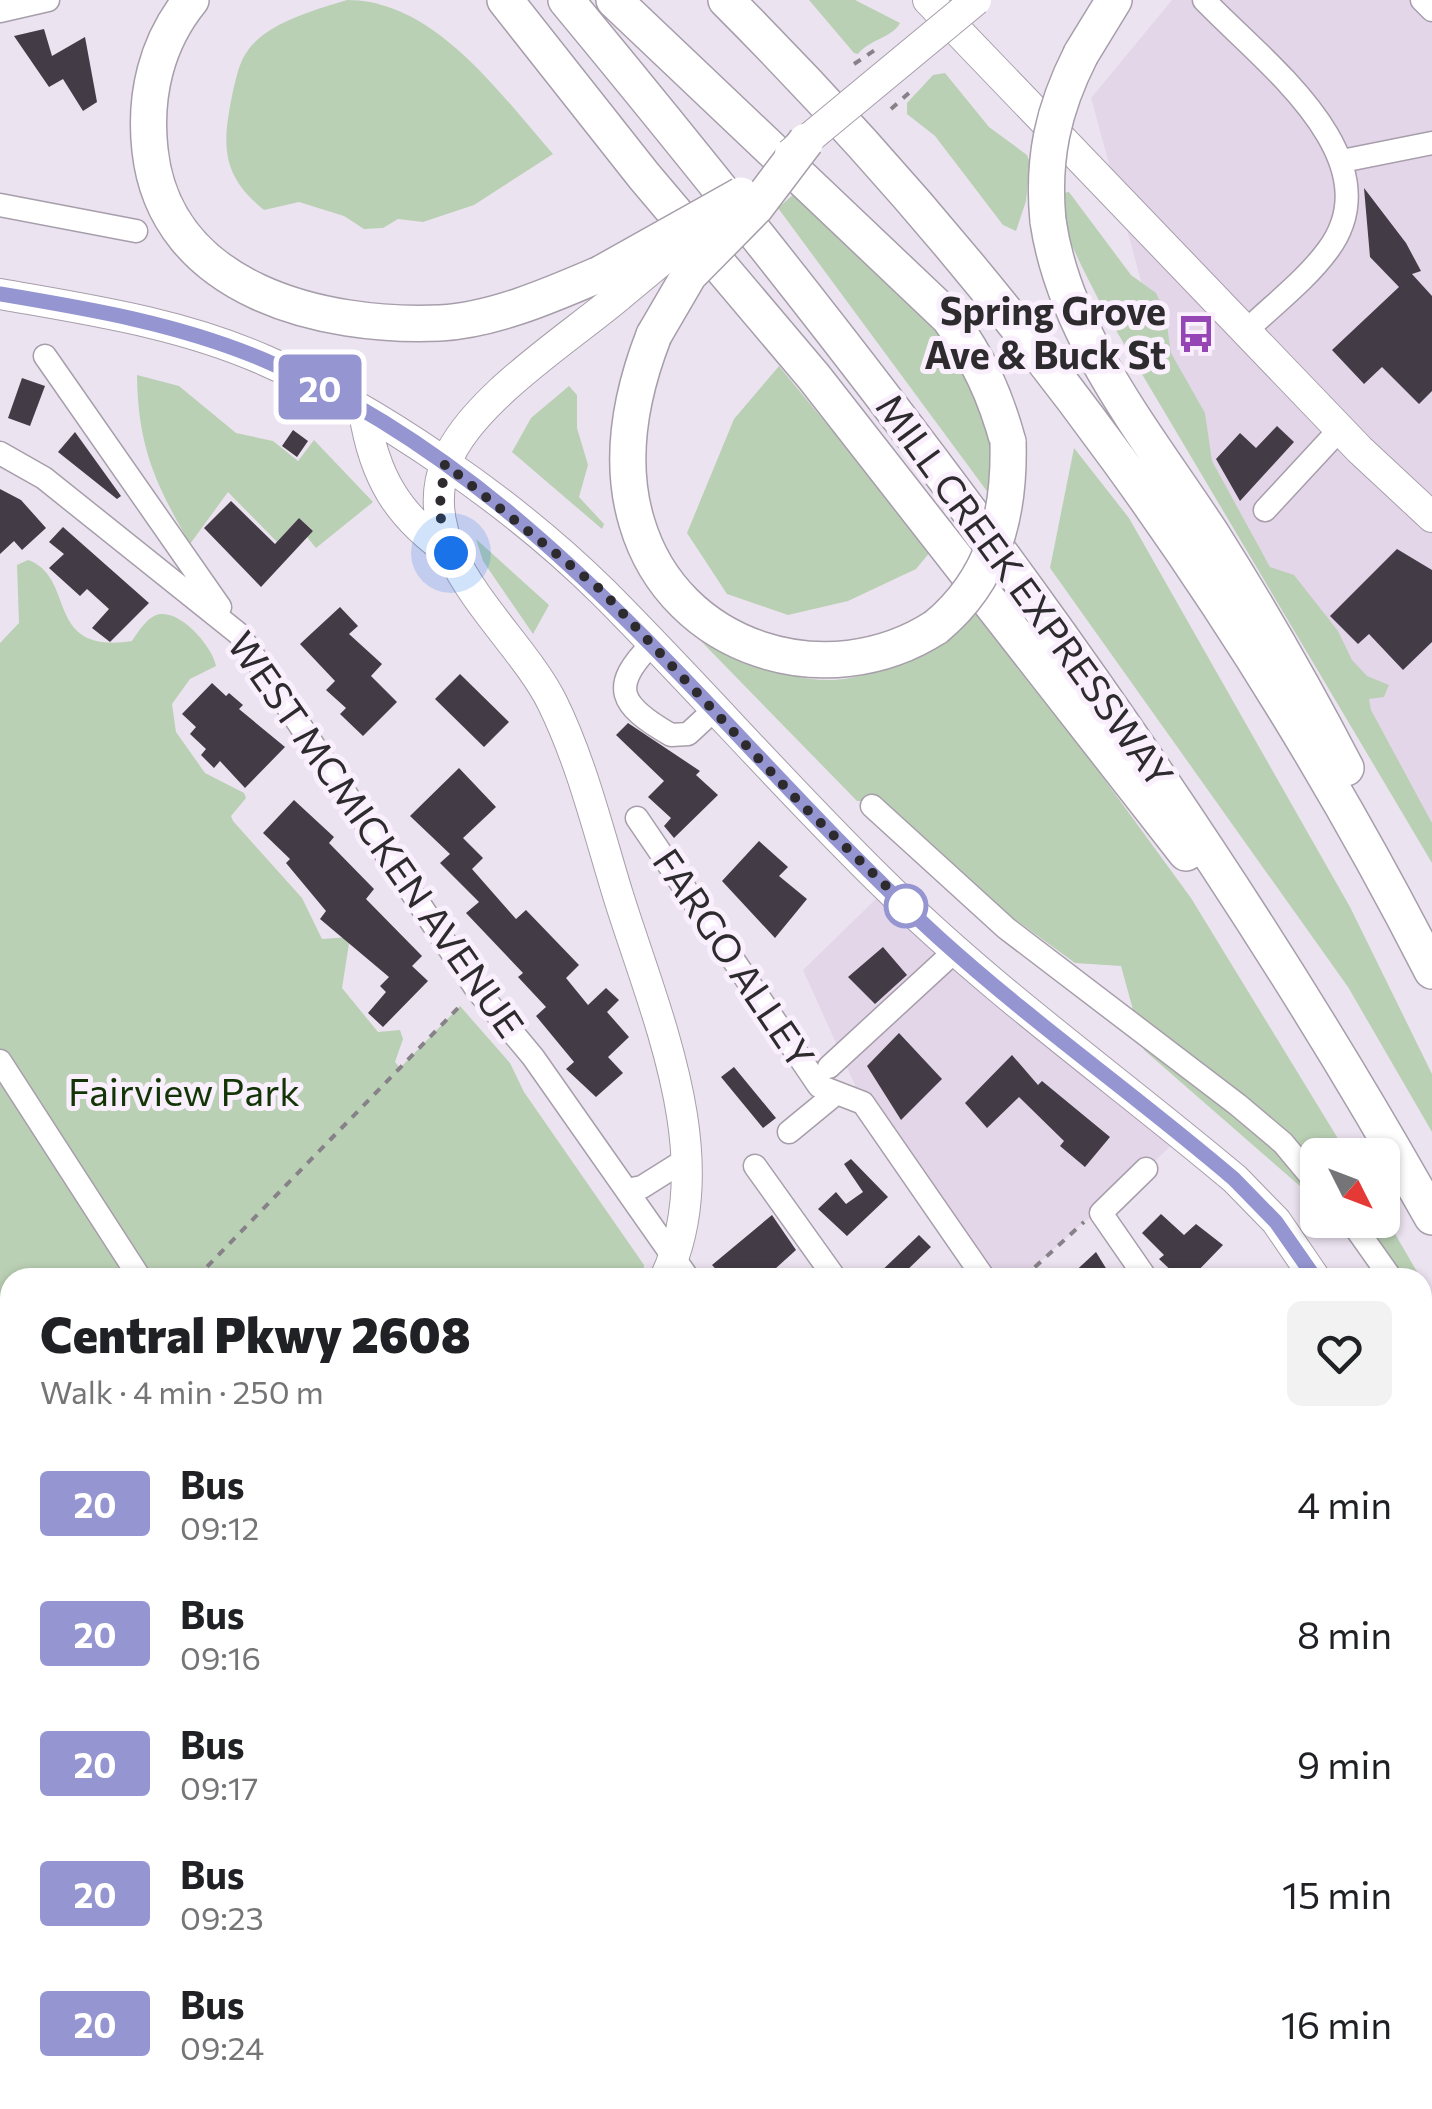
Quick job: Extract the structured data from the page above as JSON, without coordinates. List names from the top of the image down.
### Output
{
  "streets": {
    "highway": ["MILL CREEK EXPRESSWAY"],
    "street": ["WEST MCMICKEN AVENUE", "FARGO ALLEY"]
  },
  "parks": ["Fairview Park"],
  "places": {
    "bus stop": ["Spring Grove Ave & Buck St"]
  },
  "lines": ["bus line 20"],
  "north": "bottom right",
  "page": {
    "on_map": "20",
    "heading": ["Central Pkwy 2608", "Walk · 4 min · 250 m"],
    "list": [
      {
        "mark": "20",
        "name": "Bus",
        "note": "09:12",
        "value": "4 min"
      },
      {
        "mark": "20",
        "name": "Bus",
        "note": "09:16",
        "value": "8 min"
      },
      {
        "mark": "20",
        "name": "Bus",
        "note": "09:17",
        "value": "9 min"
      },
      {
        "mark": "20",
        "name": "Bus",
        "note": "09:23",
        "value": "15 min"
      },
      {
        "mark": "20",
        "name": "Bus",
        "note": "09:24",
        "value": "16 min"
      }
    ]
  }
}
